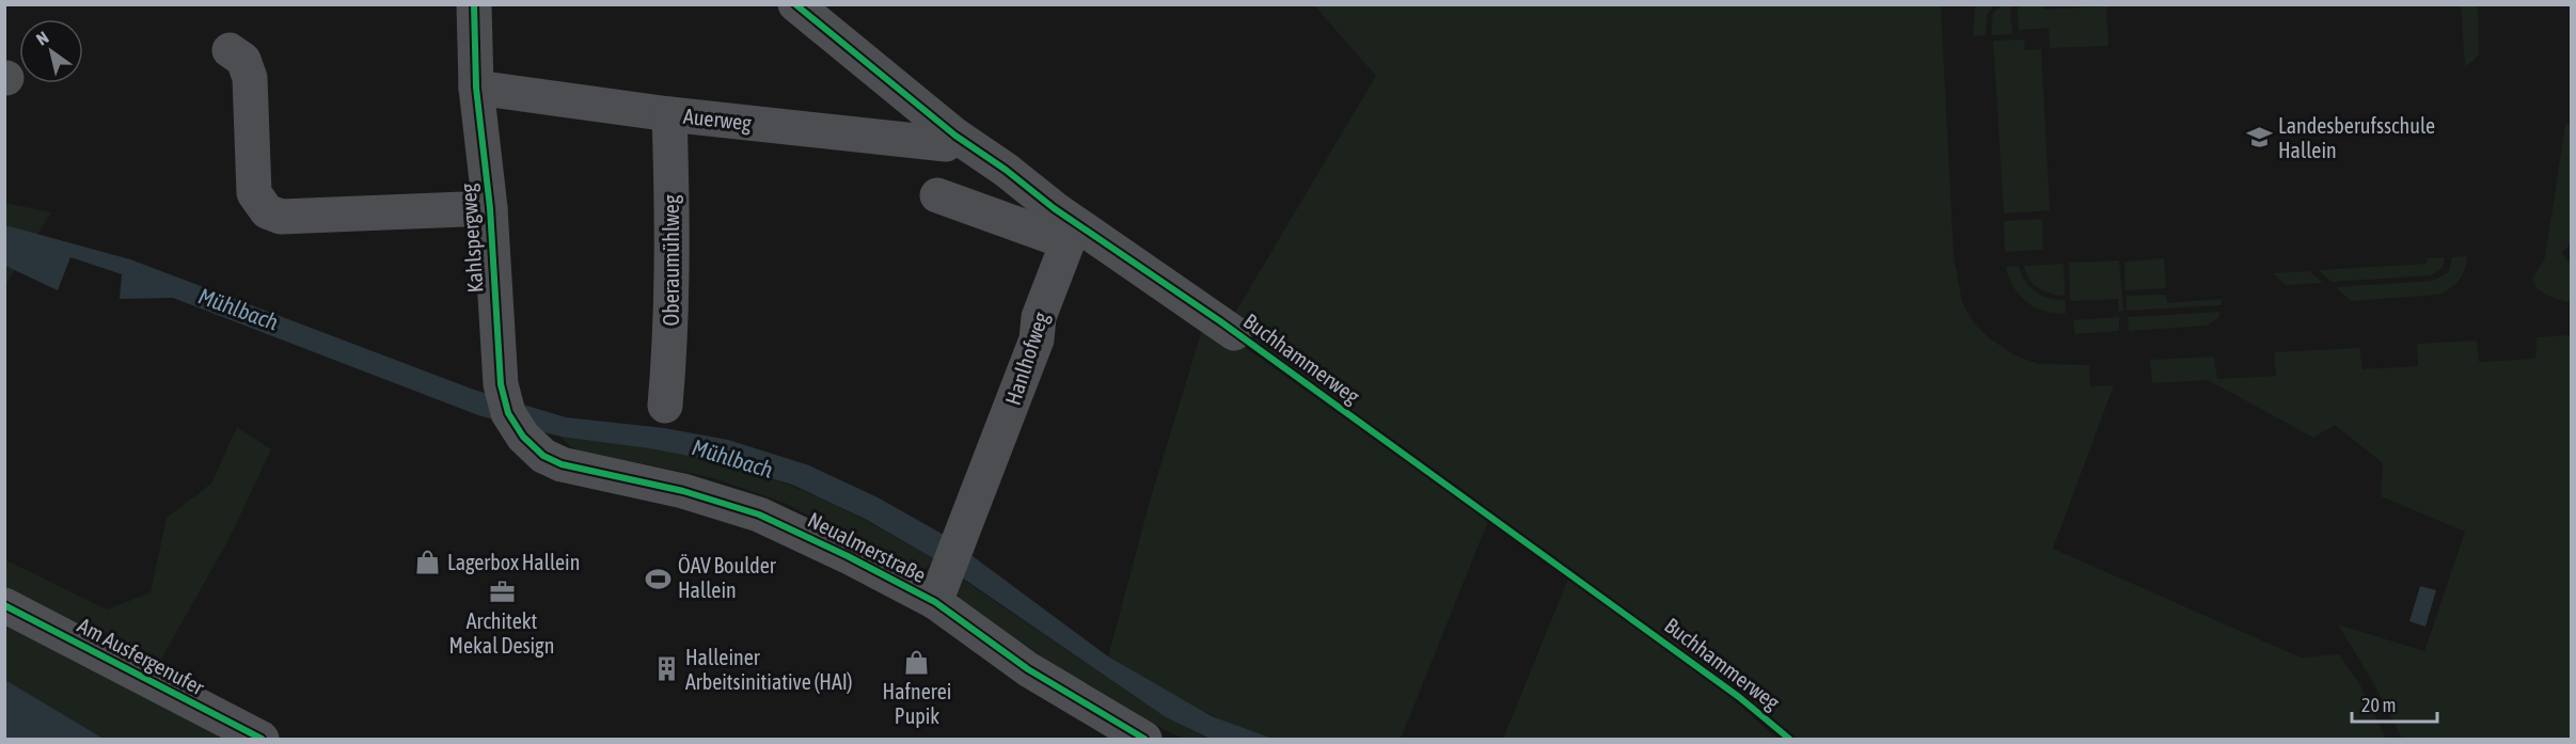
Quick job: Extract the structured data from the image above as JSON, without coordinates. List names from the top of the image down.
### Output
{
  "streets": {
    "street": [
      "Auerweg",
      "Kahlspergweg",
      "Oberaumühlweg",
      "Hanlhofweg",
      "Buchhammerweg",
      "Neualmerstraße",
      "Am Ausfergenufer"
    ]
  },
  "crossings": [
    ["Auerweg", "Kahlspergweg"],
    ["Auerweg", "Oberaumühlweg"],
    ["Auerweg", "Buchhammerweg"],
    ["Kahlspergweg", "Neualmerstraße"],
    ["Hanlhofweg", "Neualmerstraße"]
  ],
  "water": ["Mühlbach"],
  "places": {
    "school or university": ["Landesberufsschule Hallein"],
    "shop": ["Lagerbox Hallein", "Hafnerei Pupik"],
    "sports": ["ÖAV Boulder Hallein"],
    "office": ["Architekt Mekal Design"],
    "building": ["Halleiner Arbeitsinitiative (HAI)"]
  },
  "scale_bar": "20 m",
  "north": "top left"
}
